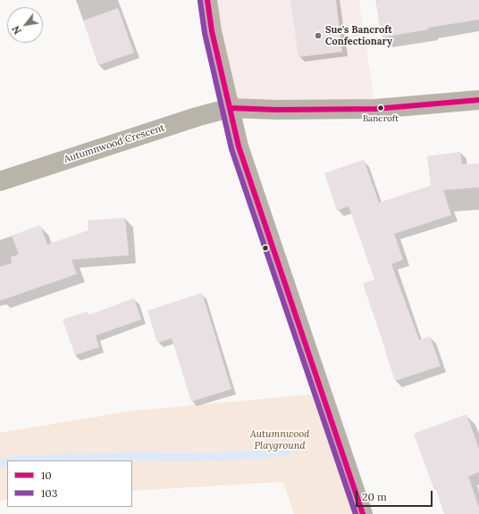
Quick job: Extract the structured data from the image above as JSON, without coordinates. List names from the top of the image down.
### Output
{
  "streets": {
    "street": ["Autumnwood Crescent"]
  },
  "parks": ["Autumnwood Playground"],
  "places": ["Sue's Bancroft Confectionary", "Bancroft"],
  "lines": ["transit line 10", "transit line 103"],
  "legend": ["10", "103"],
  "scale_bar": "20 m",
  "north": "bottom left"
}
